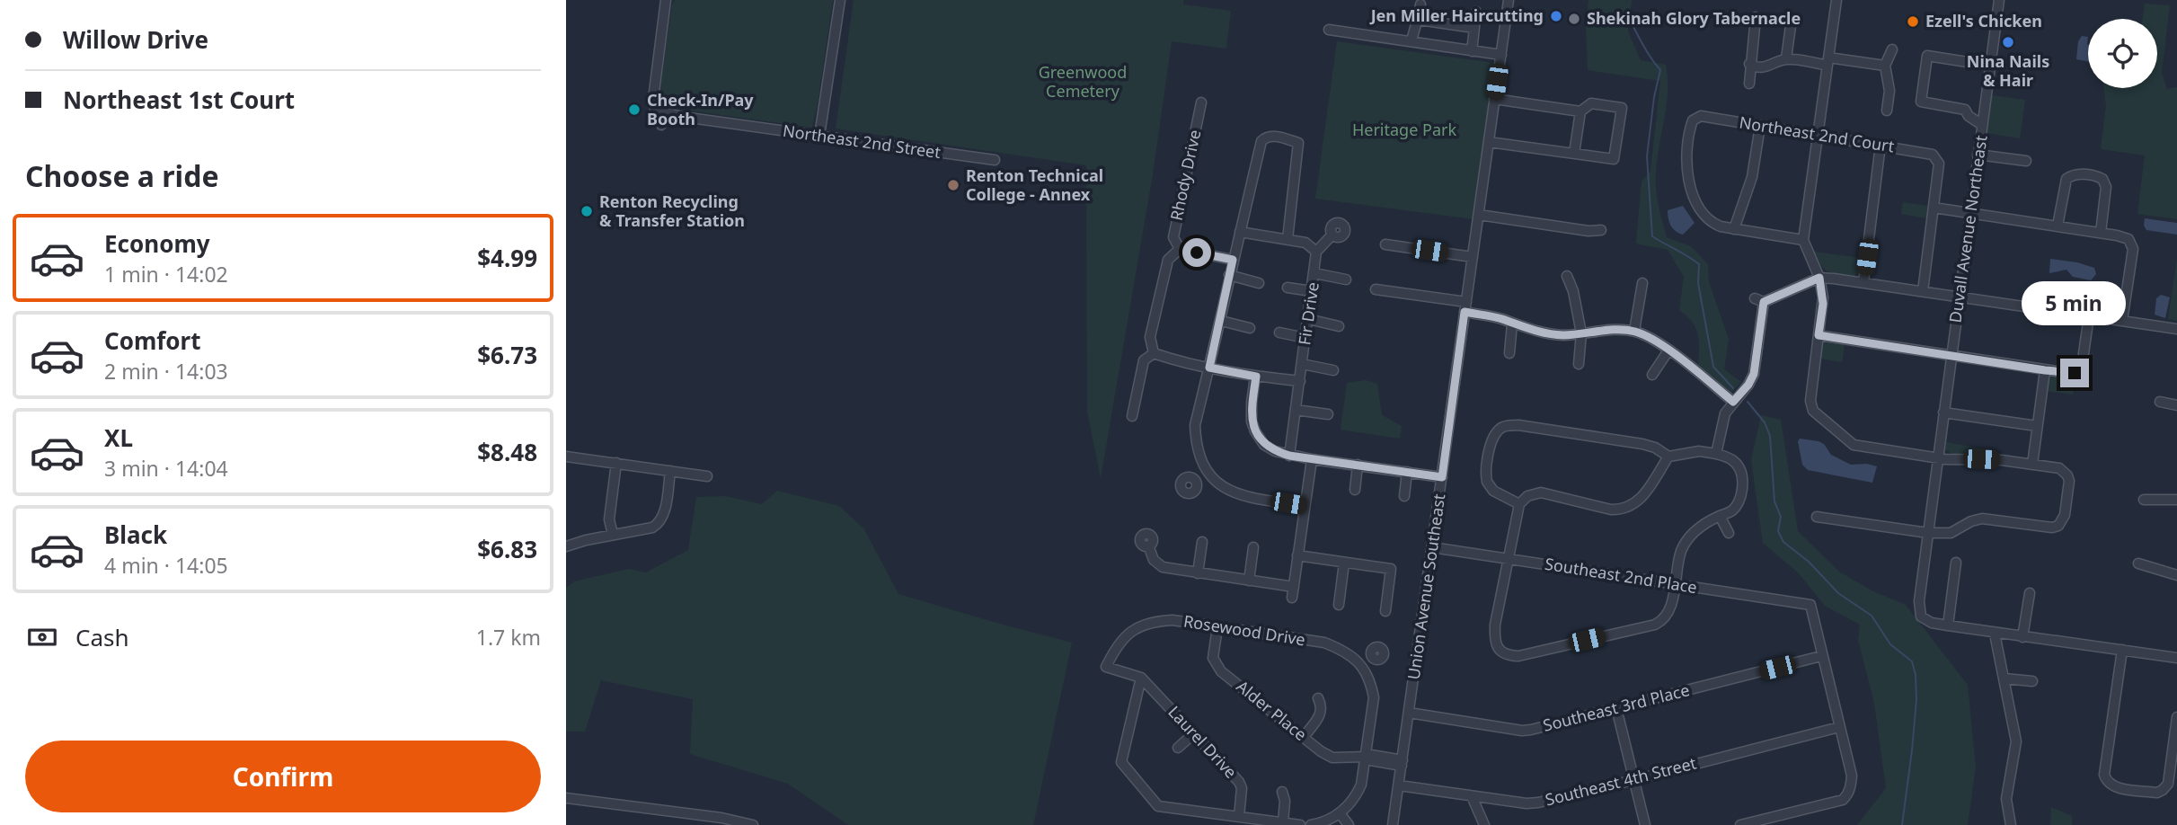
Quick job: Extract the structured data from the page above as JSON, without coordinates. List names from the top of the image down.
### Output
{
  "streets": {
    "street": [
      "Northeast 2nd Court",
      "Northeast 2nd Street",
      "Rhody Drive",
      "Duvall Avenue Northeast",
      "Fir Drive",
      "Southeast 2nd Place",
      "Union Avenue Southeast",
      "Rosewood Drive",
      "Southeast 3rd Place",
      "Alder Place",
      "Laurel Drive",
      "Southeast 4th Street"
    ]
  },
  "crossings": [
    ["Southeast 2nd Place", "Union Avenue Southeast"],
    ["Southeast 2nd Place", "Southeast 3rd Place"],
    ["Union Avenue Southeast", "Southeast 3rd Place"],
    ["Union Avenue Southeast", "Alder Place"],
    ["Union Avenue Southeast", "Southeast 4th Street"],
    ["Rosewood Drive", "Alder Place"],
    ["Rosewood Drive", "Laurel Drive"]
  ],
  "parks": ["Greenwood Cemetery", "Heritage Park"],
  "places": [
    "Jen Miller Haircutting",
    "Shekinah Glory Tabernacle",
    "Ezell's Chicken",
    "Nina Nails & Hair",
    "Check-In/Pay Booth",
    "Renton Technical College - Annex",
    "Renton Recycling & Transfer Station"
  ],
  "page": {
    "banner": ["Willow Drive", "Northeast 1st Court"],
    "heading": "Choose a ride",
    "list": [
      {
        "name": "Economy",
        "note": "1 min · 14:02",
        "value": "$4.99"
      },
      {
        "name": "Comfort",
        "note": "2 min · 14:03",
        "value": "$6.73"
      },
      {
        "name": "XL",
        "note": "3 min · 14:04",
        "value": "$8.48"
      },
      {
        "name": "Black",
        "note": "4 min · 14:05",
        "value": "$6.83"
      }
    ],
    "bubble": "5 min",
    "pay": ["Cash", "1.7 km"],
    "buttons": "Confirm"
  }
}
